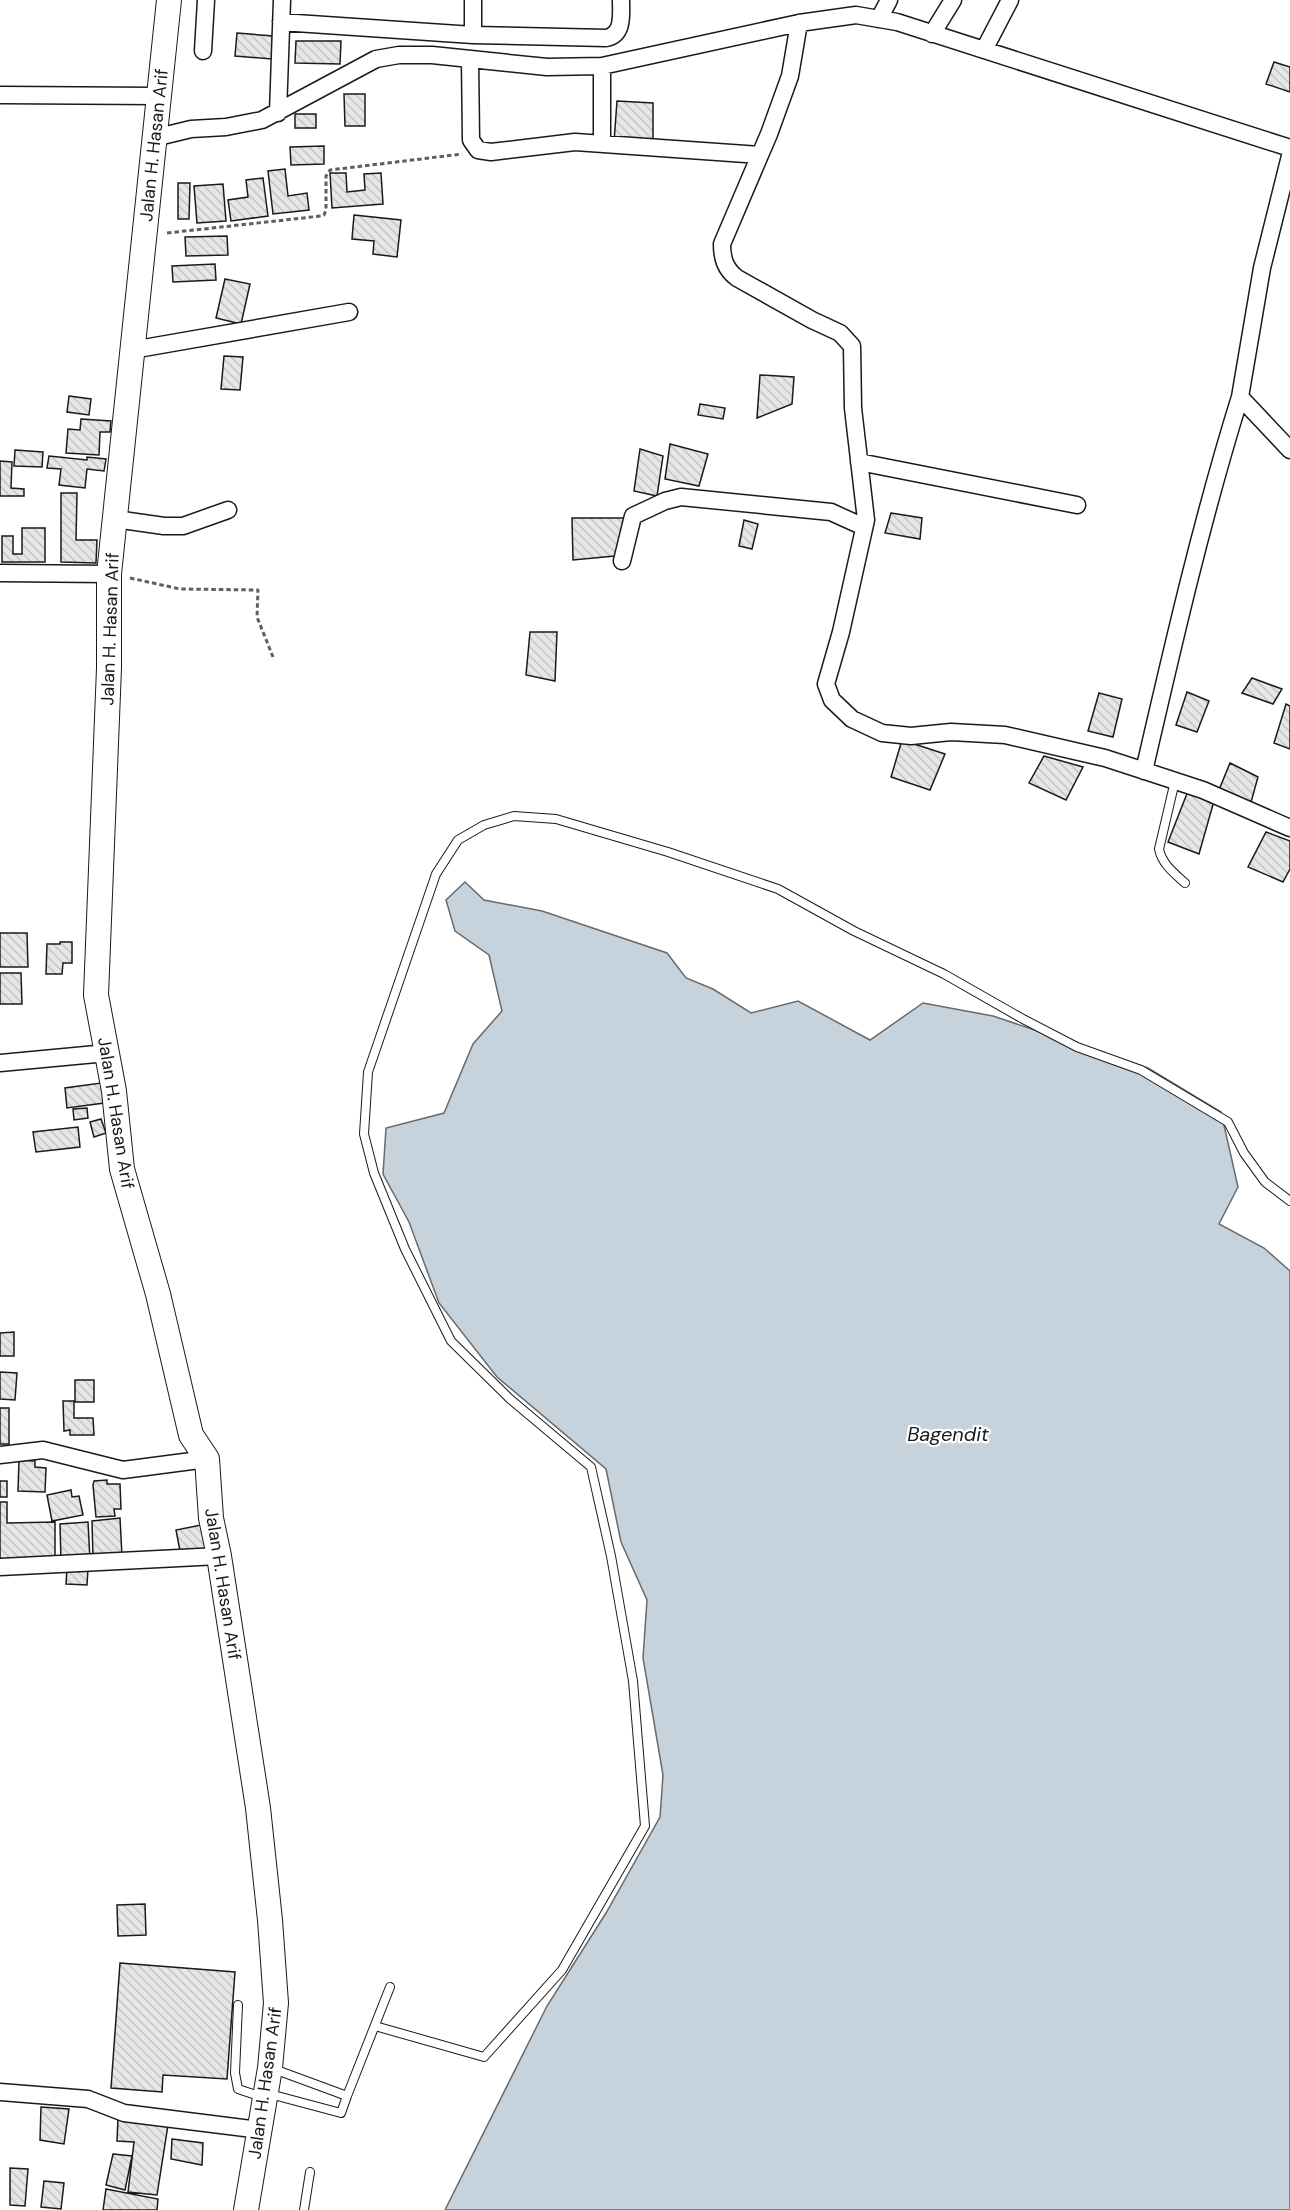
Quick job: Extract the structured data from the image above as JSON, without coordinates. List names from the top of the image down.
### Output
{
  "streets": {
    "main road": ["Jalan H. Hasan Arif"]
  },
  "water": ["Bagendit"]
}
